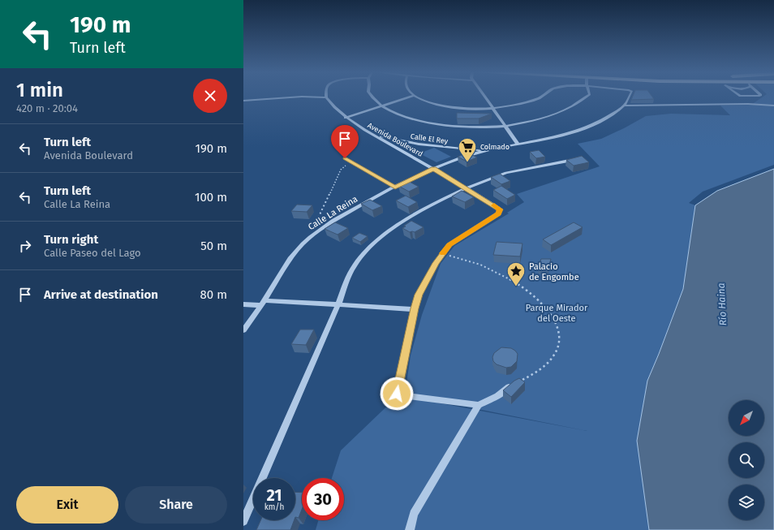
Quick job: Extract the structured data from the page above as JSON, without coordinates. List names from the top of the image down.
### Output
{
  "streets": {
    "street": ["Calle El Rey", "Avenida Boulevard", "Calle La Reina"]
  },
  "crossings": [
    ["Calle El Rey", "Avenida Boulevard"],
    ["Calle El Rey", "Calle La Reina"],
    ["Avenida Boulevard", "Calle La Reina"]
  ],
  "water": ["Río Haina"],
  "parks": ["Parque Mirador del Oeste"],
  "places": {
    "supermarket": ["Colmado"],
    "place": ["Palacio de Engombe"]
  },
  "north": "bottom left",
  "page": {
    "turn": ["190 m", "Turn left"],
    "heading": ["1 min", "420 m · 20:04"],
    "list": [
      {
        "name": "Turn left",
        "note": "Avenida Boulevard",
        "value": "190 m"
      },
      {
        "name": "Turn left",
        "note": "Calle La Reina",
        "value": "100 m"
      },
      {
        "name": "Turn right",
        "note": "Calle Paseo del Lago",
        "value": "50 m"
      },
      {
        "name": "Arrive at destination",
        "value": "80 m"
      }
    ],
    "speed": "21 km/h",
    "limit": "30",
    "buttons": ["Exit", "Share"]
  }
}
